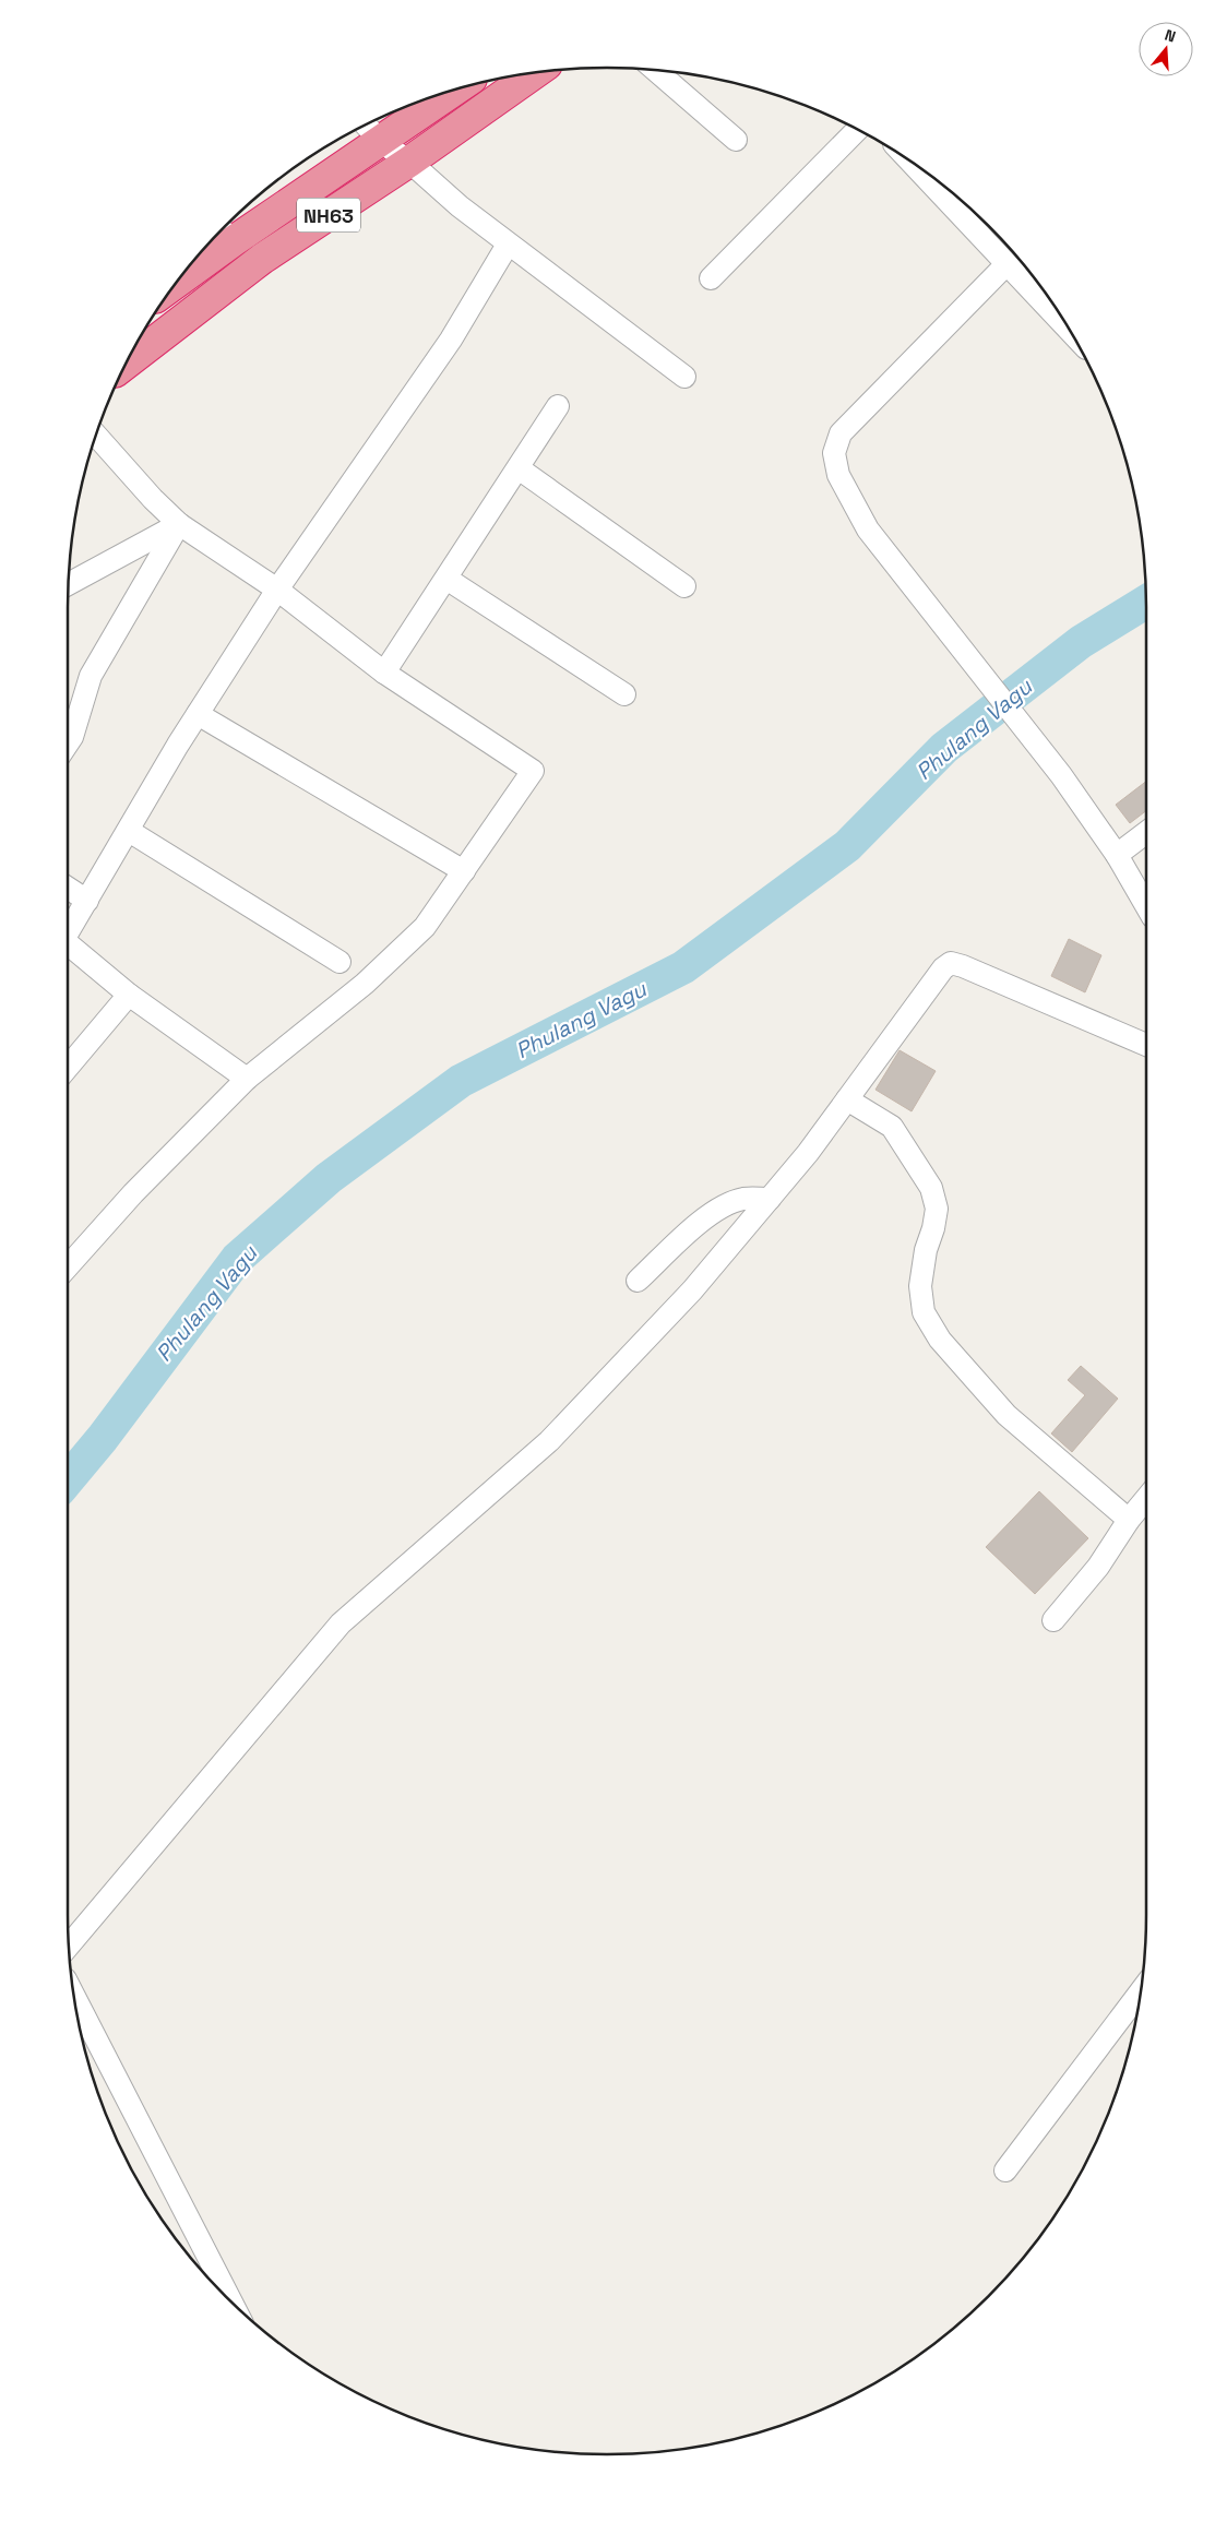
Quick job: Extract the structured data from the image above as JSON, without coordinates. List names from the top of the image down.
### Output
{
  "streets": {
    "highway": ["NH63"]
  },
  "water": ["Phulang Vagu"],
  "north": "top"
}
